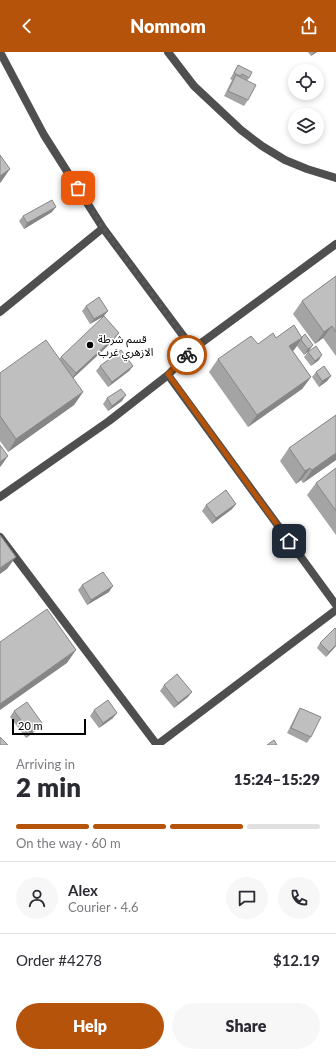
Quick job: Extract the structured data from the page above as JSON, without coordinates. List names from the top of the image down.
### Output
{
  "places": ["قسم شرطة الازهري غرب"],
  "scale_bar": "20 m",
  "page": {
    "header": "Nomnom",
    "scale": "20 m",
    "heading": ["2 min", "Arriving in", "15:24–15:29"],
    "panel": [
      "Alex",
      "Courier · 4.6",
      "Order #4278",
      "$12.19"
    ],
    "bar": "On the way · 60 m",
    "buttons": ["Help", "Share"]
  }
}
